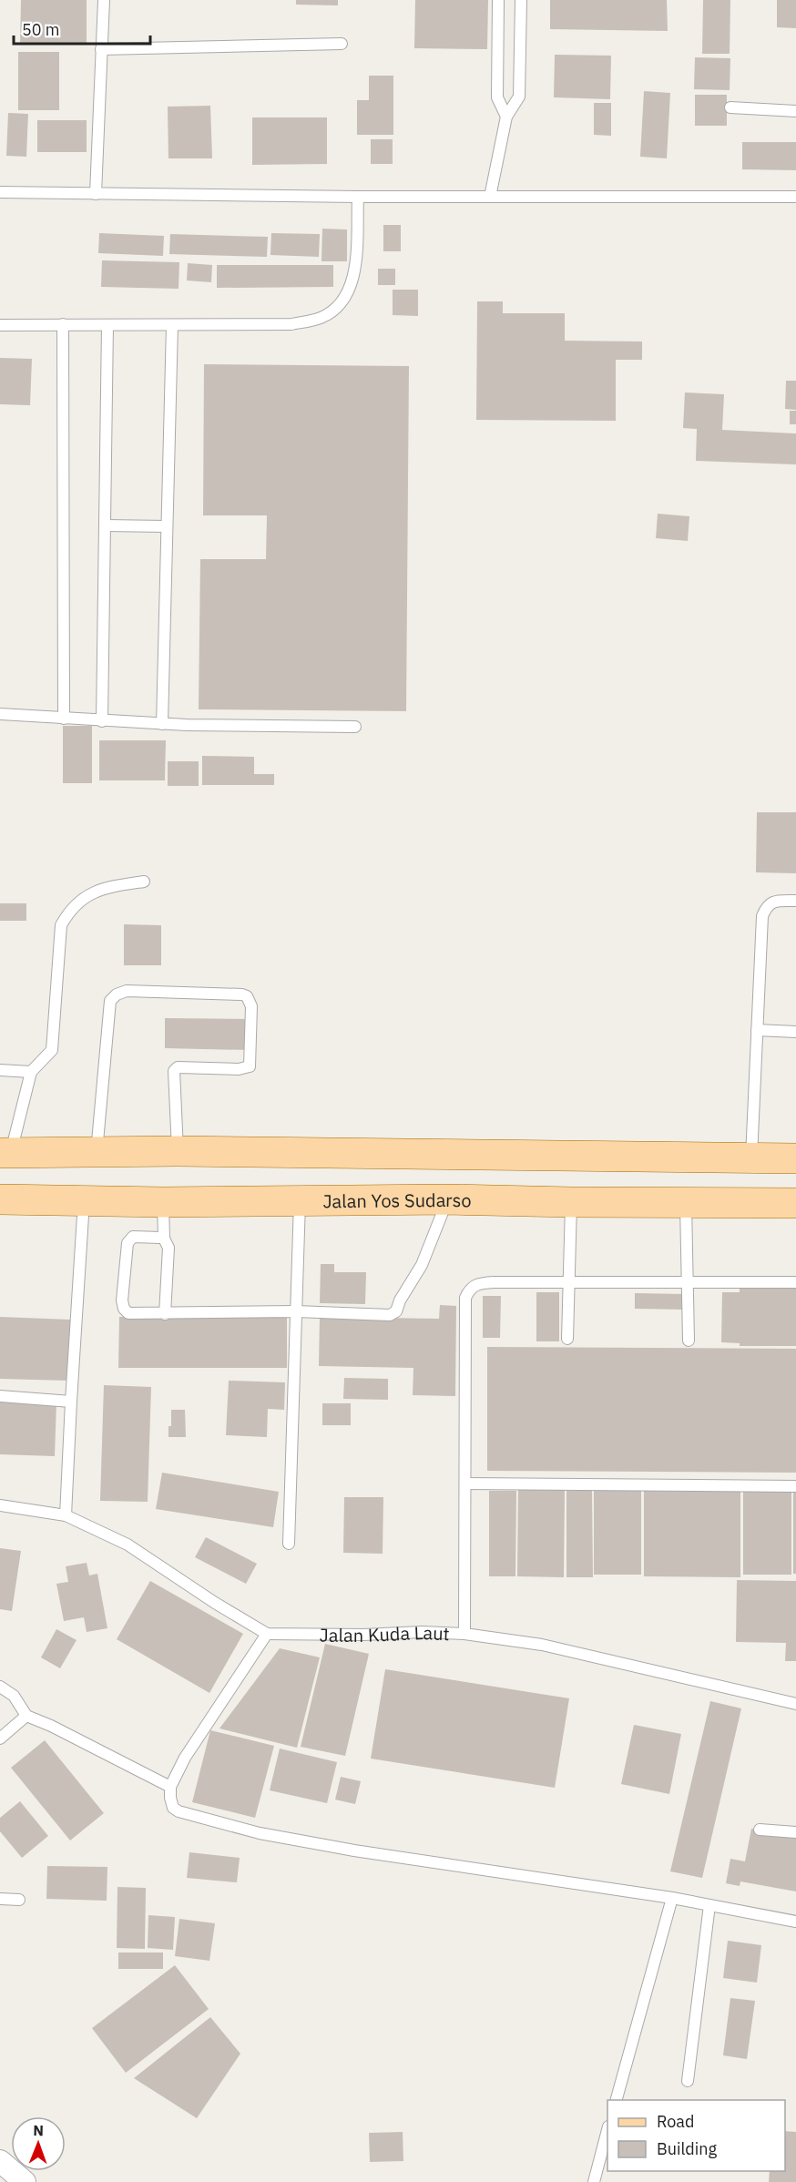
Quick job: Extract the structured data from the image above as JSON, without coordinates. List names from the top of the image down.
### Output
{
  "streets": {
    "main road": ["Jalan Yos Sudarso"],
    "lane": ["Jalan Kuda Laut"]
  },
  "legend": ["Road", "Building"],
  "scale_bar": "50 m",
  "north": "top"
}
